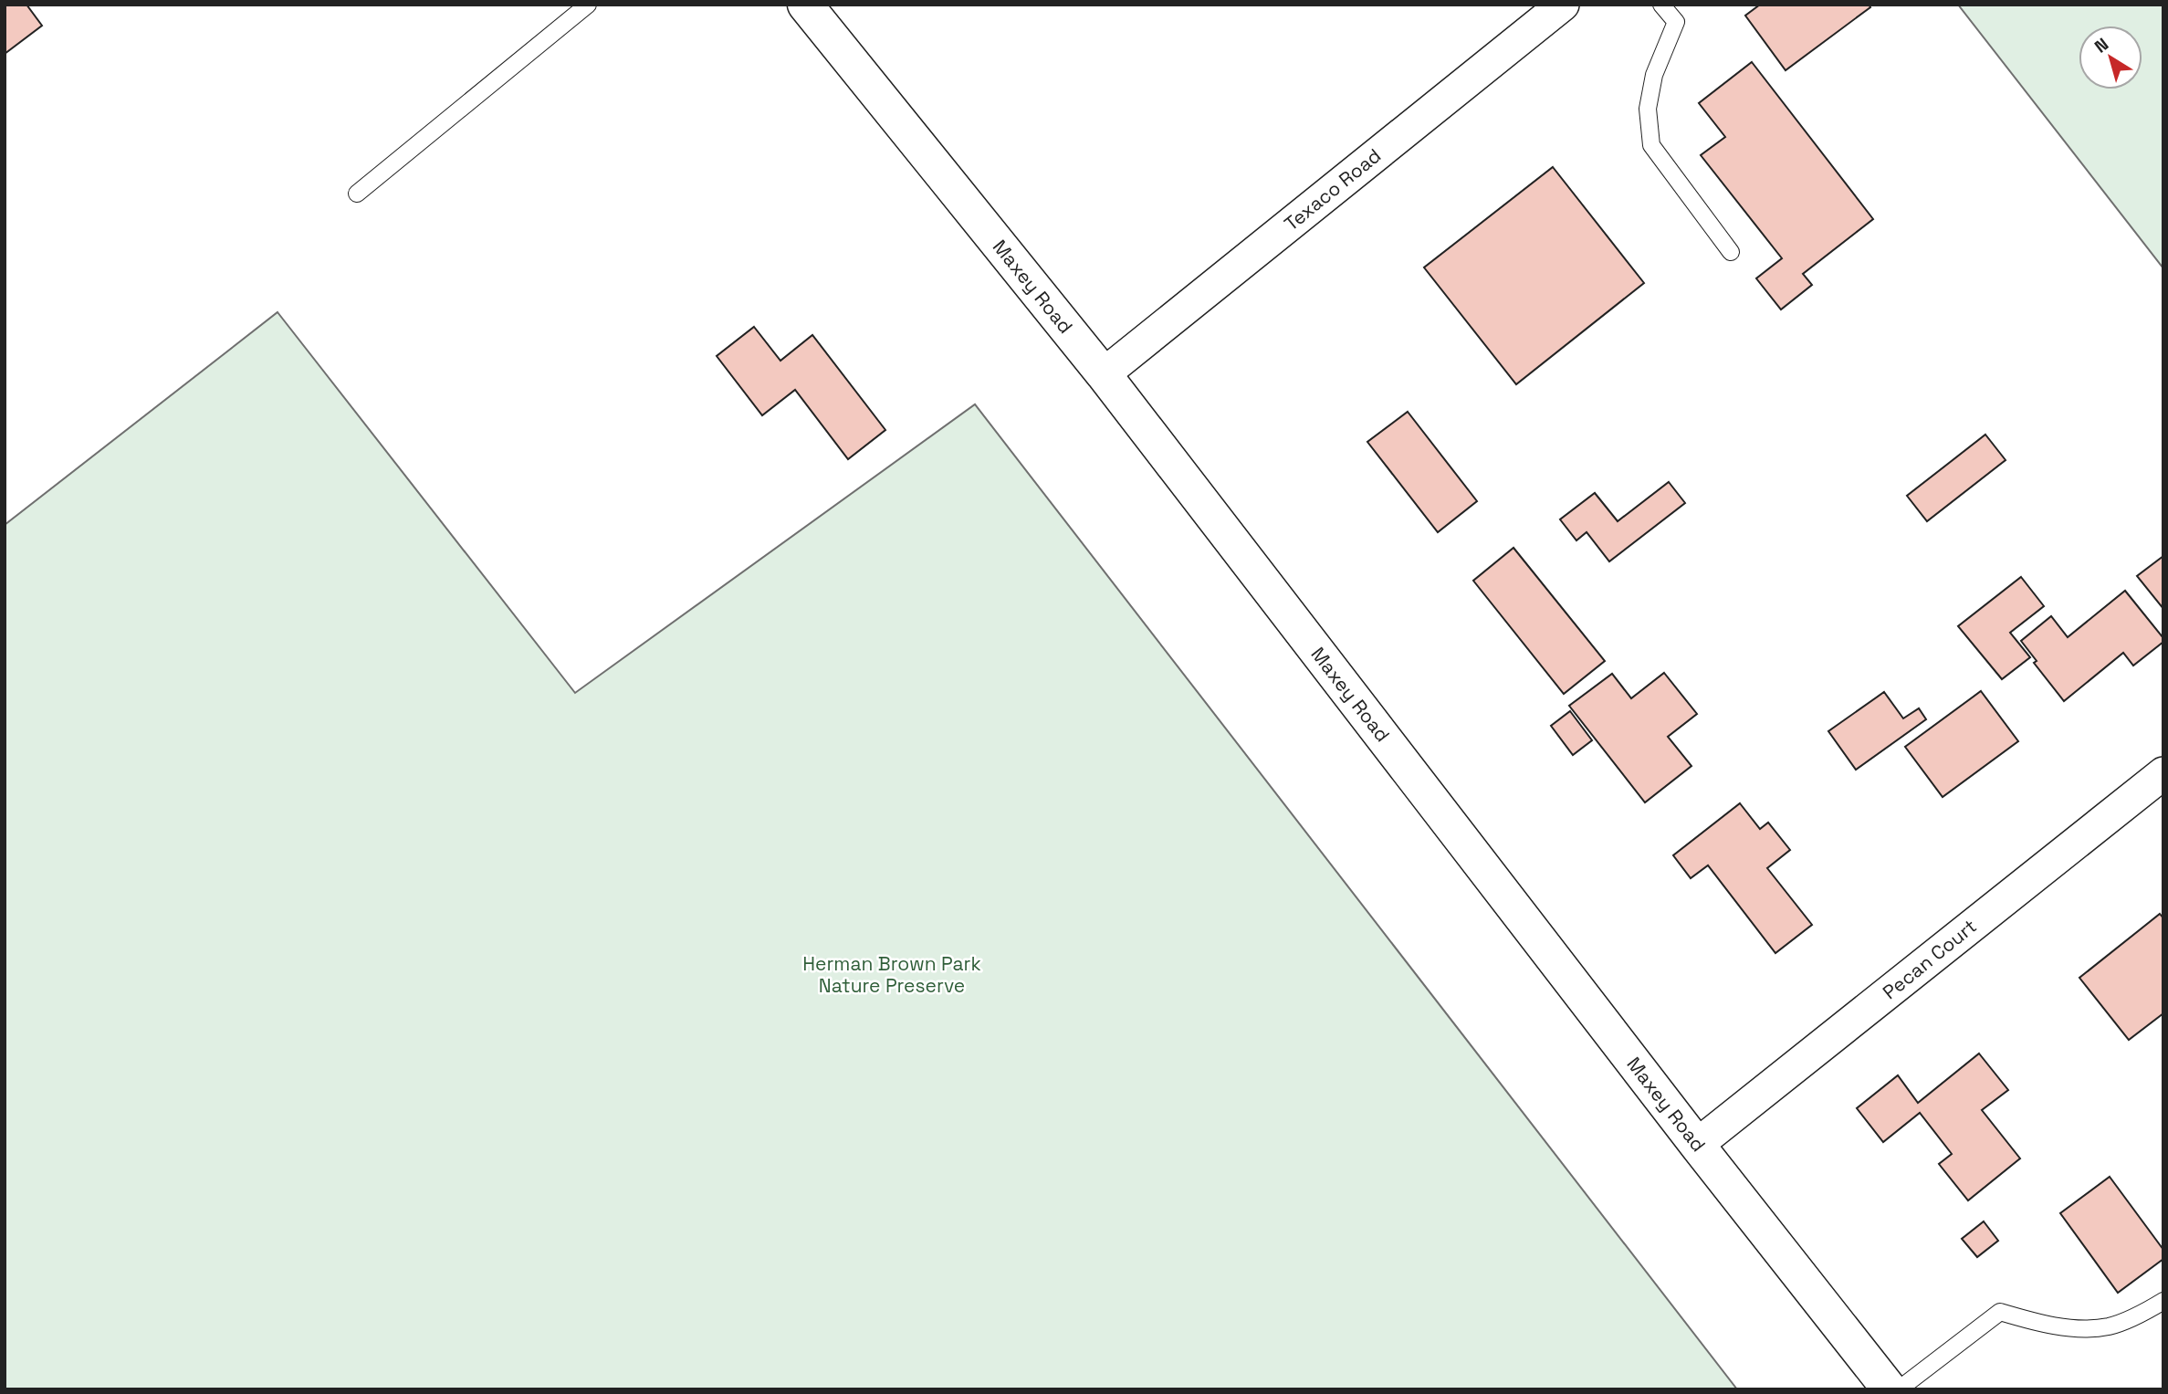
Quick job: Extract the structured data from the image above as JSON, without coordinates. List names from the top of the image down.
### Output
{
  "streets": {
    "main road": ["Maxey Road"],
    "street": ["Texaco Road", "Pecan Court"]
  },
  "crossings": [
    ["Texaco Road", "Maxey Road"],
    ["Maxey Road", "Pecan Court"]
  ],
  "parks": ["Herman Brown Park Nature Preserve"],
  "north": "top left"
}
